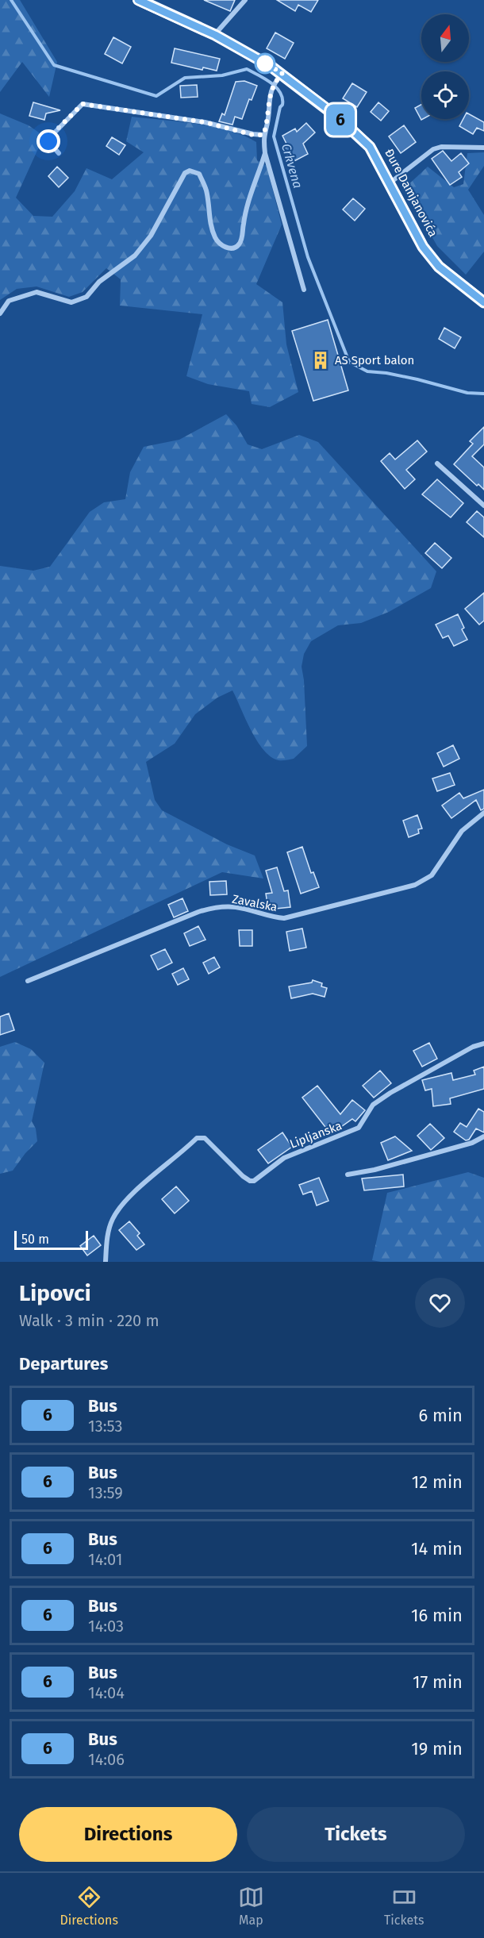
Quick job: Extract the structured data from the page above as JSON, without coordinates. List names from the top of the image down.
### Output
{
  "streets": {
    "main road": ["Đure Damjanovića"],
    "street": ["Zavalska", "Lipljanska"]
  },
  "water": ["Crkvena"],
  "places": {
    "building": ["AS Sport balon"]
  },
  "lines": ["bus line 6"],
  "scale_bar": "50 m",
  "north": "top",
  "page": {
    "on_map": "6",
    "scale": "50 m",
    "heading": [
      ["Lipovci", "Walk · 3 min · 220 m"],
      "Departures"
    ],
    "list": [
      {
        "mark": "6",
        "name": "Bus",
        "note": "13:53",
        "value": "6 min"
      },
      {
        "mark": "6",
        "name": "Bus",
        "note": "13:59",
        "value": "12 min"
      },
      {
        "mark": "6",
        "name": "Bus",
        "note": "14:01",
        "value": "14 min"
      },
      {
        "mark": "6",
        "name": "Bus",
        "note": "14:03",
        "value": "16 min"
      },
      {
        "mark": "6",
        "name": "Bus",
        "note": "14:04",
        "value": "17 min"
      },
      {
        "mark": "6",
        "name": "Bus",
        "note": "14:06",
        "value": "19 min"
      }
    ],
    "buttons": ["Directions", "Tickets"],
    "tabs": ["Directions", "Map", "Tickets"]
  }
}
